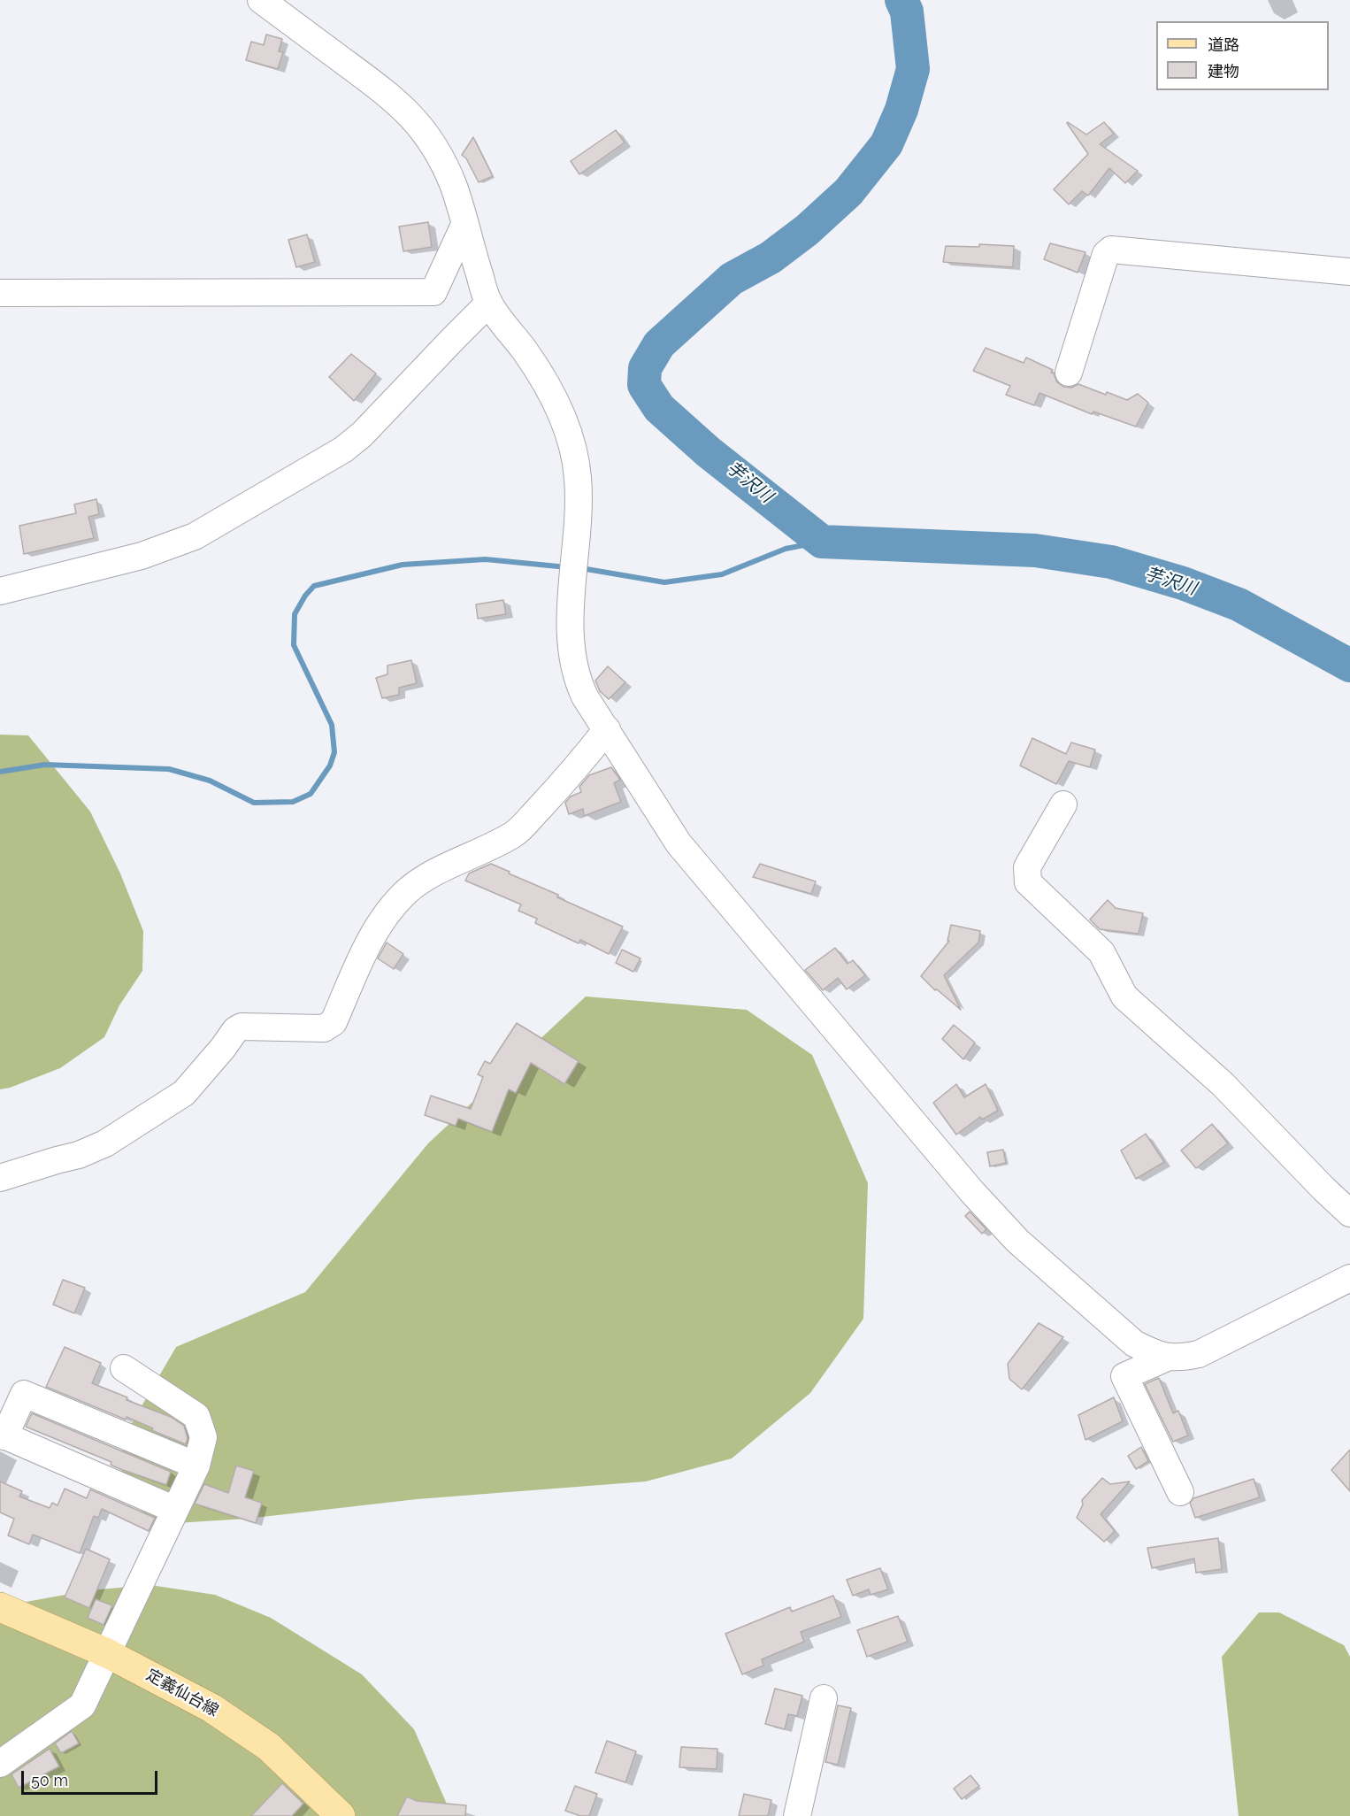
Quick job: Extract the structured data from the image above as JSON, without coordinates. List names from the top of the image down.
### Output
{
  "streets": {
    "main road": ["定義仙台線"]
  },
  "water": ["芋沢川"],
  "legend": ["道路", "建物"],
  "scale_bar": "50 m"
}
